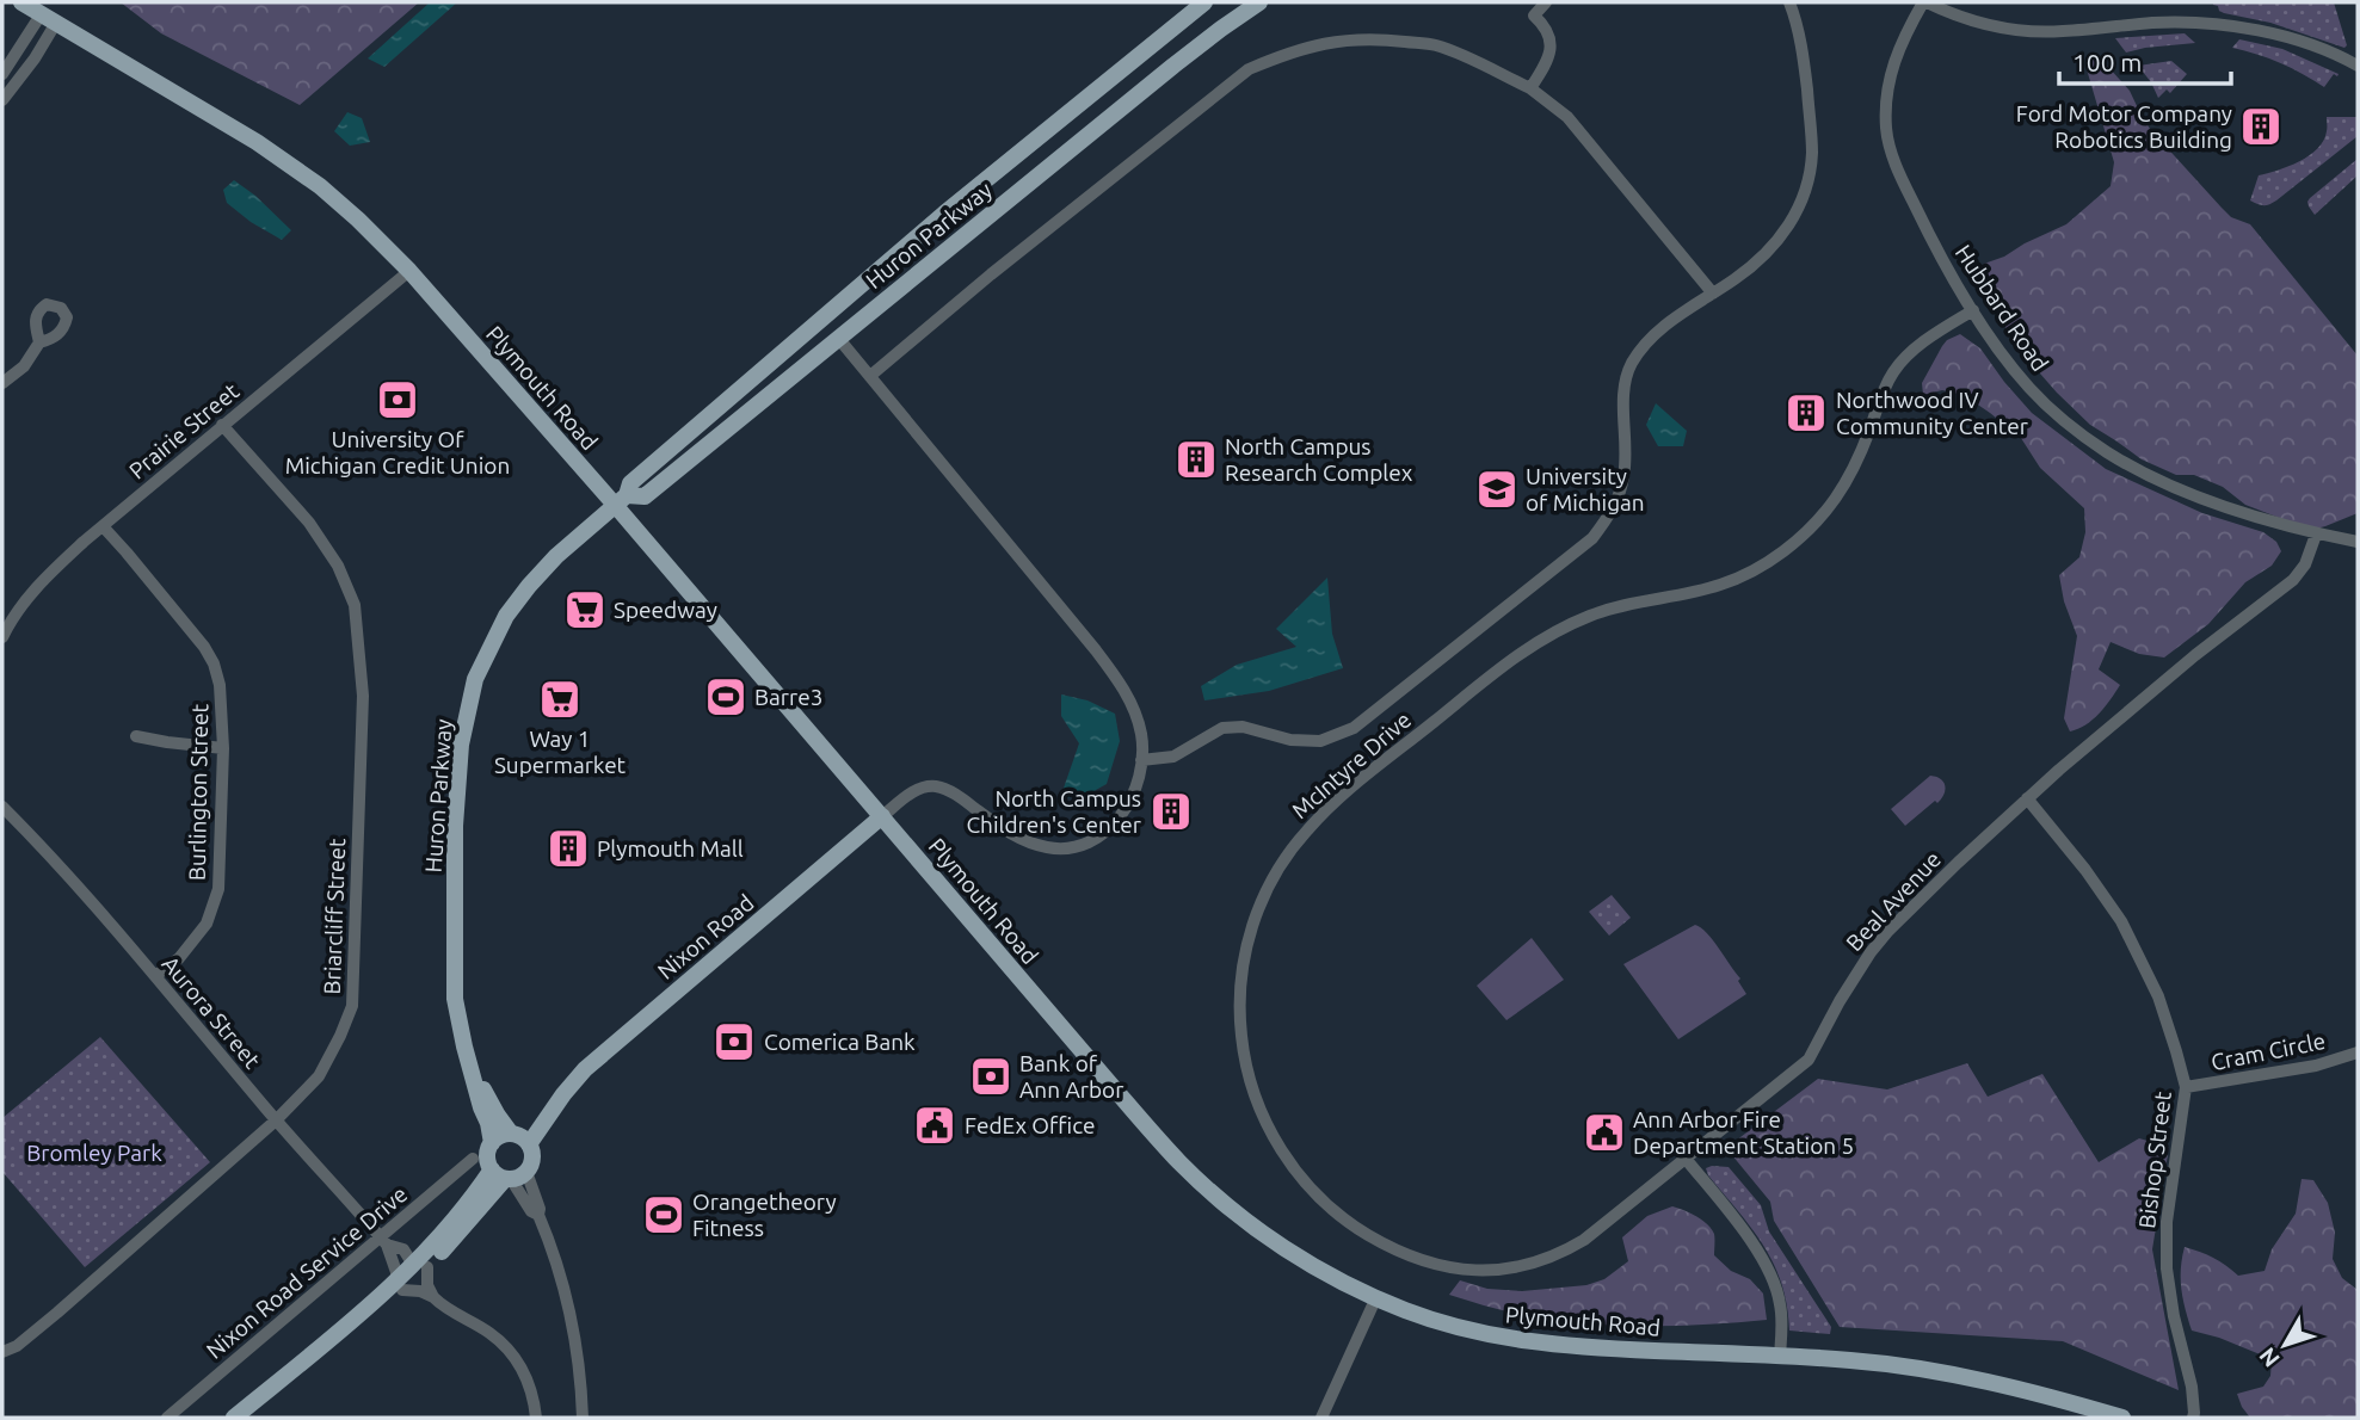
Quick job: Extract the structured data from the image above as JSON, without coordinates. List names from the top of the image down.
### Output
{
  "streets": {
    "main road": ["Huron Parkway", "Plymouth Road", "Nixon Road"],
    "street": [
      "Hubbard Road",
      "Prairie Street",
      "McIntyre Drive",
      "Burlington Street",
      "Beal Avenue",
      "Briarcliff Street",
      "Aurora Street",
      "Cram Circle",
      "Bishop Street",
      "Nixon Road Service Drive"
    ]
  },
  "crossings": [
    ["Huron Parkway", "Plymouth Road"],
    ["Huron Parkway", "Nixon Road"],
    ["Hubbard Road", "McIntyre Drive"],
    ["Hubbard Road", "Beal Avenue"],
    ["Plymouth Road", "Prairie Street"],
    ["Plymouth Road", "Nixon Road"],
    ["Prairie Street", "Burlington Street"],
    ["Prairie Street", "Briarcliff Street"],
    ["McIntyre Drive", "Beal Avenue"],
    ["Burlington Street", "Aurora Street"],
    ["Beal Avenue", "Bishop Street"],
    ["Briarcliff Street", "Aurora Street"],
    ["Aurora Street", "Nixon Road Service Drive"],
    ["Cram Circle", "Bishop Street"]
  ],
  "parks": ["Bromley Park"],
  "places": {
    "building": [
      "Ford Motor Company Robotics Building",
      "Northwood IV Community Center",
      "North Campus Research Complex",
      "North Campus Children's Center",
      "Plymouth Mall"
    ],
    "bank": ["University Of Michigan Credit Union", "Comerica Bank", "Bank of Ann Arbor"],
    "school or university": ["University of Michigan"],
    "supermarket": ["Speedway", "Way 1 Supermarket"],
    "sports": ["Barre3", "Orangetheory Fitness"],
    "public building": ["FedEx Office", "Ann Arbor Fire Department Station 5"]
  },
  "scale_bar": "100 m",
  "north": "bottom left"
}
